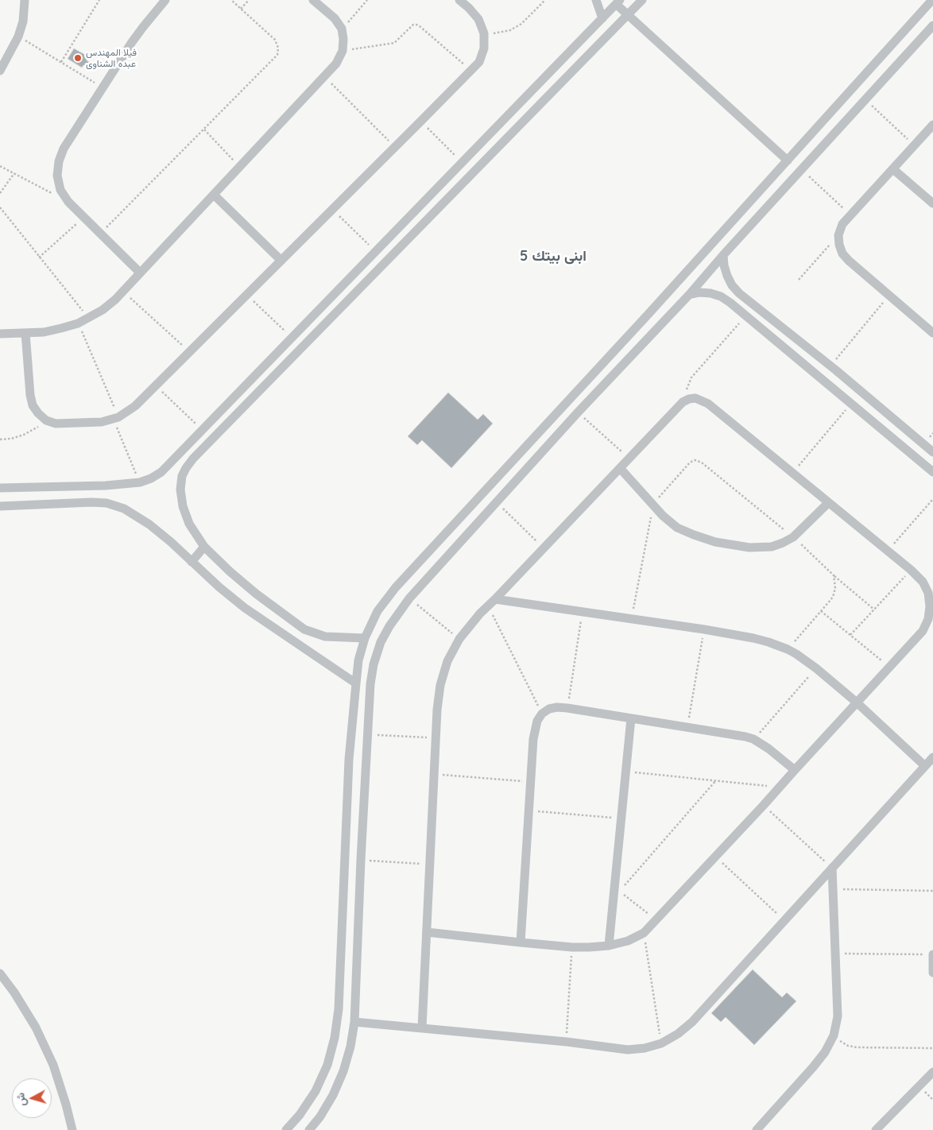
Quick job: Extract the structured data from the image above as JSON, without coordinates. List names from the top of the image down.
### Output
{
  "districts": ["ابنى بيتك 5"],
  "places": ["فيلا المهندس عبده الشناوى"],
  "north": "left"
}
